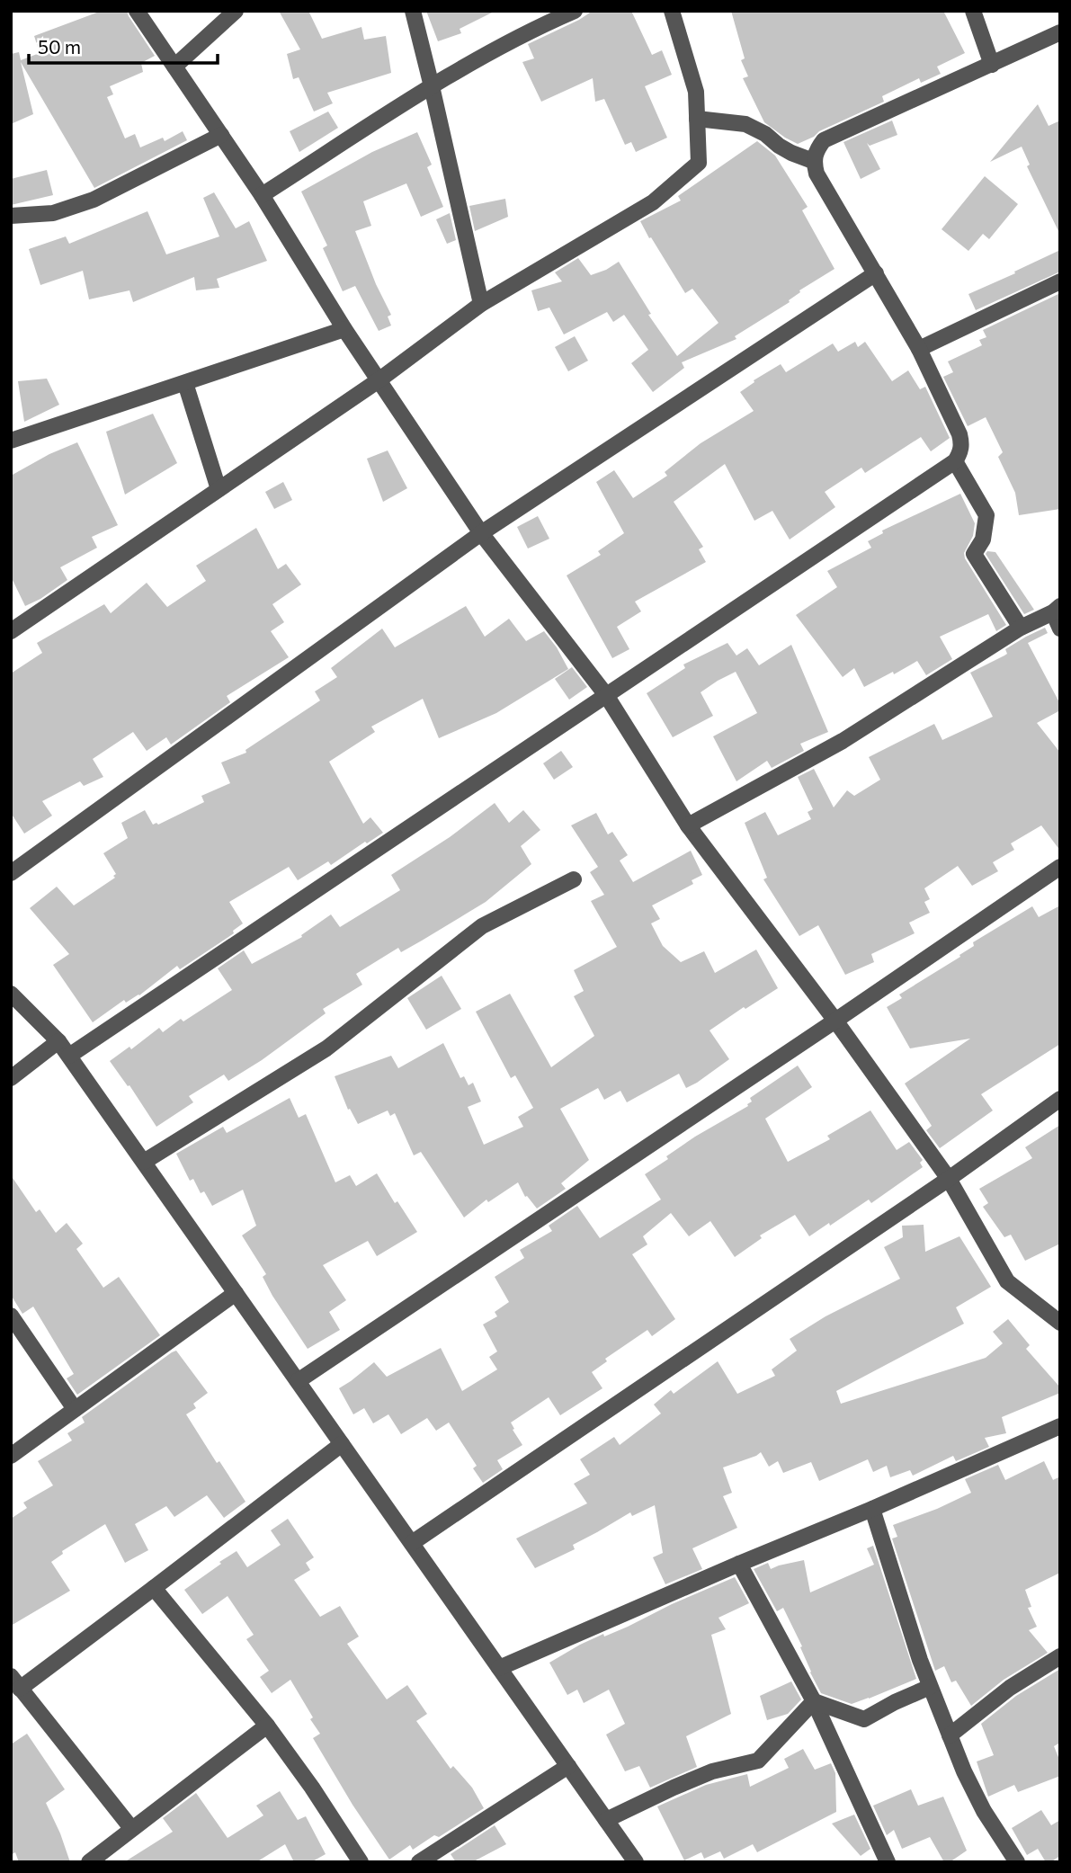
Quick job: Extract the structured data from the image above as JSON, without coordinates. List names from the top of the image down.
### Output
{
  "scale_bar": "50 m"
}
